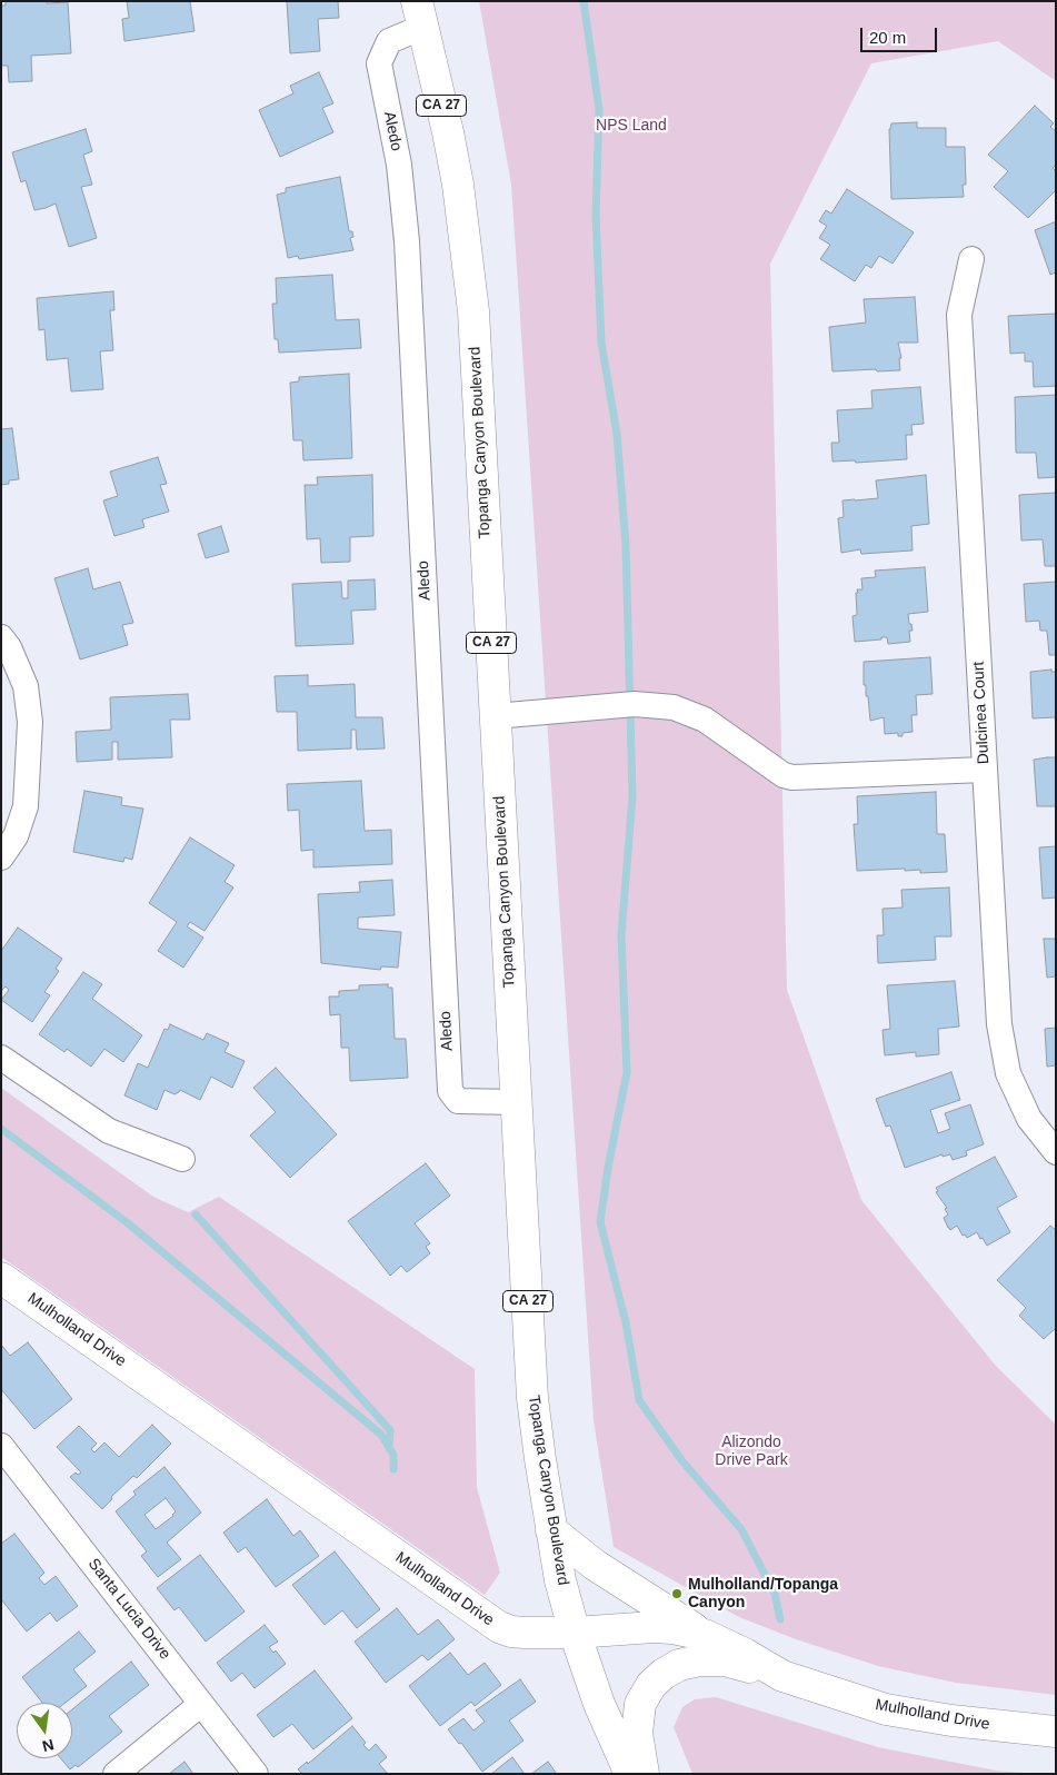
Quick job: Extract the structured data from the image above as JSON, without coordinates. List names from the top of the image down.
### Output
{
  "streets": {
    "main road": ["CA 27", "Topanga Canyon Boulevard", "Mulholland Drive"],
    "street": ["Aledo", "Dulcinea Court", "Santa Lucia Drive"]
  },
  "crossings": [
    ["Aledo", "Topanga Canyon Boulevard"],
    ["Topanga Canyon Boulevard", "Mulholland Drive"]
  ],
  "parks": ["NPS Land", "Alizondo Drive Park"],
  "places": ["Mulholland/Topanga Canyon"],
  "scale_bar": "20 m",
  "north": "bottom"
}
